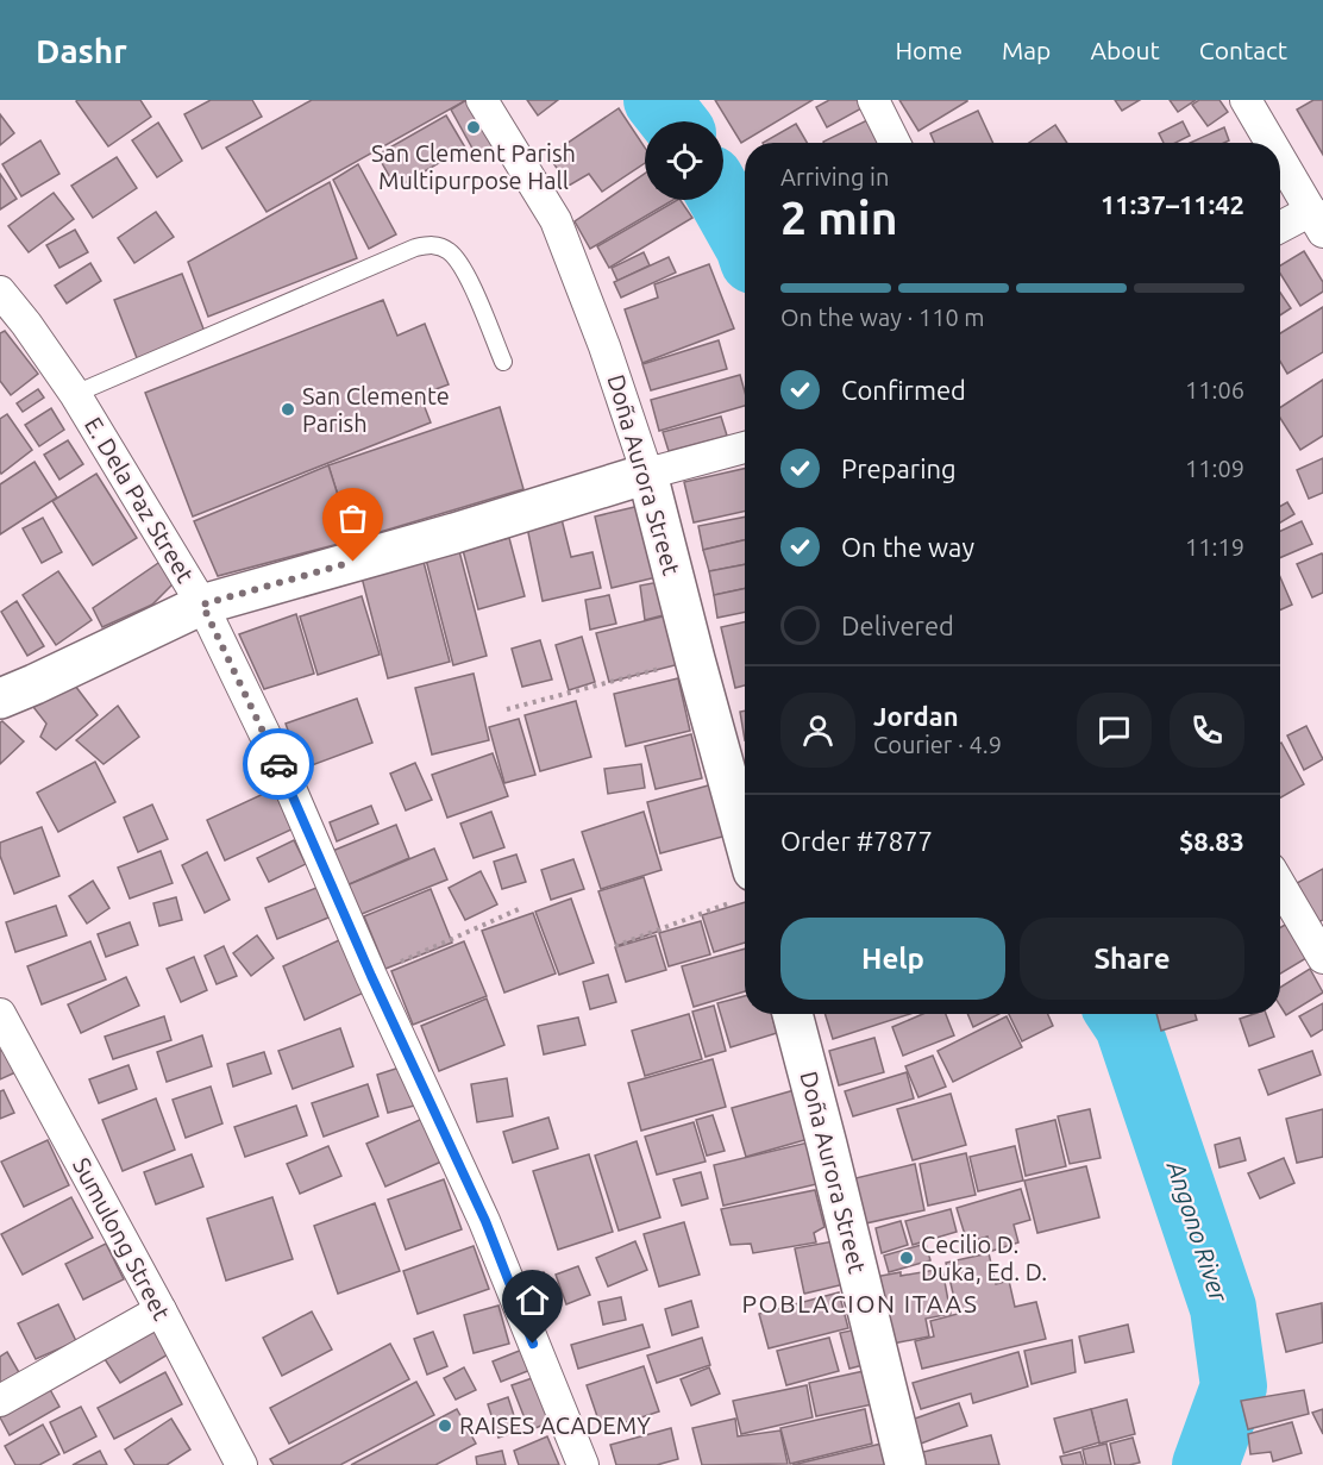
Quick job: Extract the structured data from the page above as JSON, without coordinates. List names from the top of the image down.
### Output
{
  "streets": {
    "street": ["Doña Aurora Street", "E. Dela Paz Street", "Sumulong Street"]
  },
  "districts": ["POBLACION ITAAS"],
  "water": ["Angono River"],
  "places": [
    "San Clement Parish Multipurpose Hall",
    "San Clemente Parish",
    "Cecilio D. Duka, Ed. D.",
    "RAISES ACADEMY"
  ],
  "page": {
    "header": "Dashr",
    "nav": [
      "Home",
      "Map",
      "About",
      "Contact"
    ],
    "heading": ["2 min", "Arriving in", "11:37–11:42"],
    "panel": [
      "Jordan",
      "Courier · 4.9",
      "Order #7877",
      "$8.83"
    ],
    "bar": "On the way · 110 m",
    "list": [
      ["Confirmed", "11:06"],
      ["Preparing", "11:09"],
      ["On the way", "11:19"],
      "Delivered"
    ],
    "buttons": ["Help", "Share"]
  }
}
